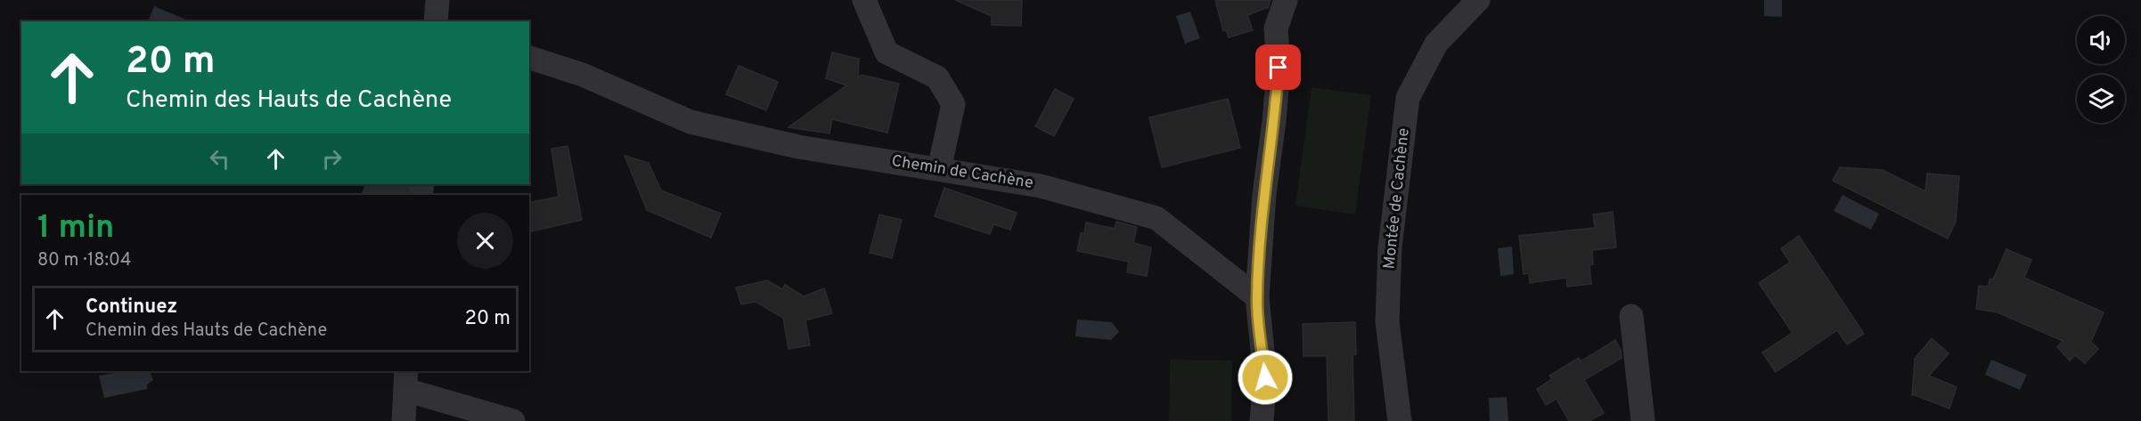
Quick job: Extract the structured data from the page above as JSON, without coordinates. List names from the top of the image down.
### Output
{
  "streets": {
    "street": ["Chemin de Cachène", "Montée de Cachène"]
  },
  "page": {
    "turn": ["20 m", "Chemin des Hauts de Cachène"],
    "heading": ["1 min", "80 m · 18:04"],
    "list": [
      {
        "name": "Continuez",
        "note": "Chemin des Hauts de Cachène",
        "value": "20 m"
      }
    ]
  }
}
